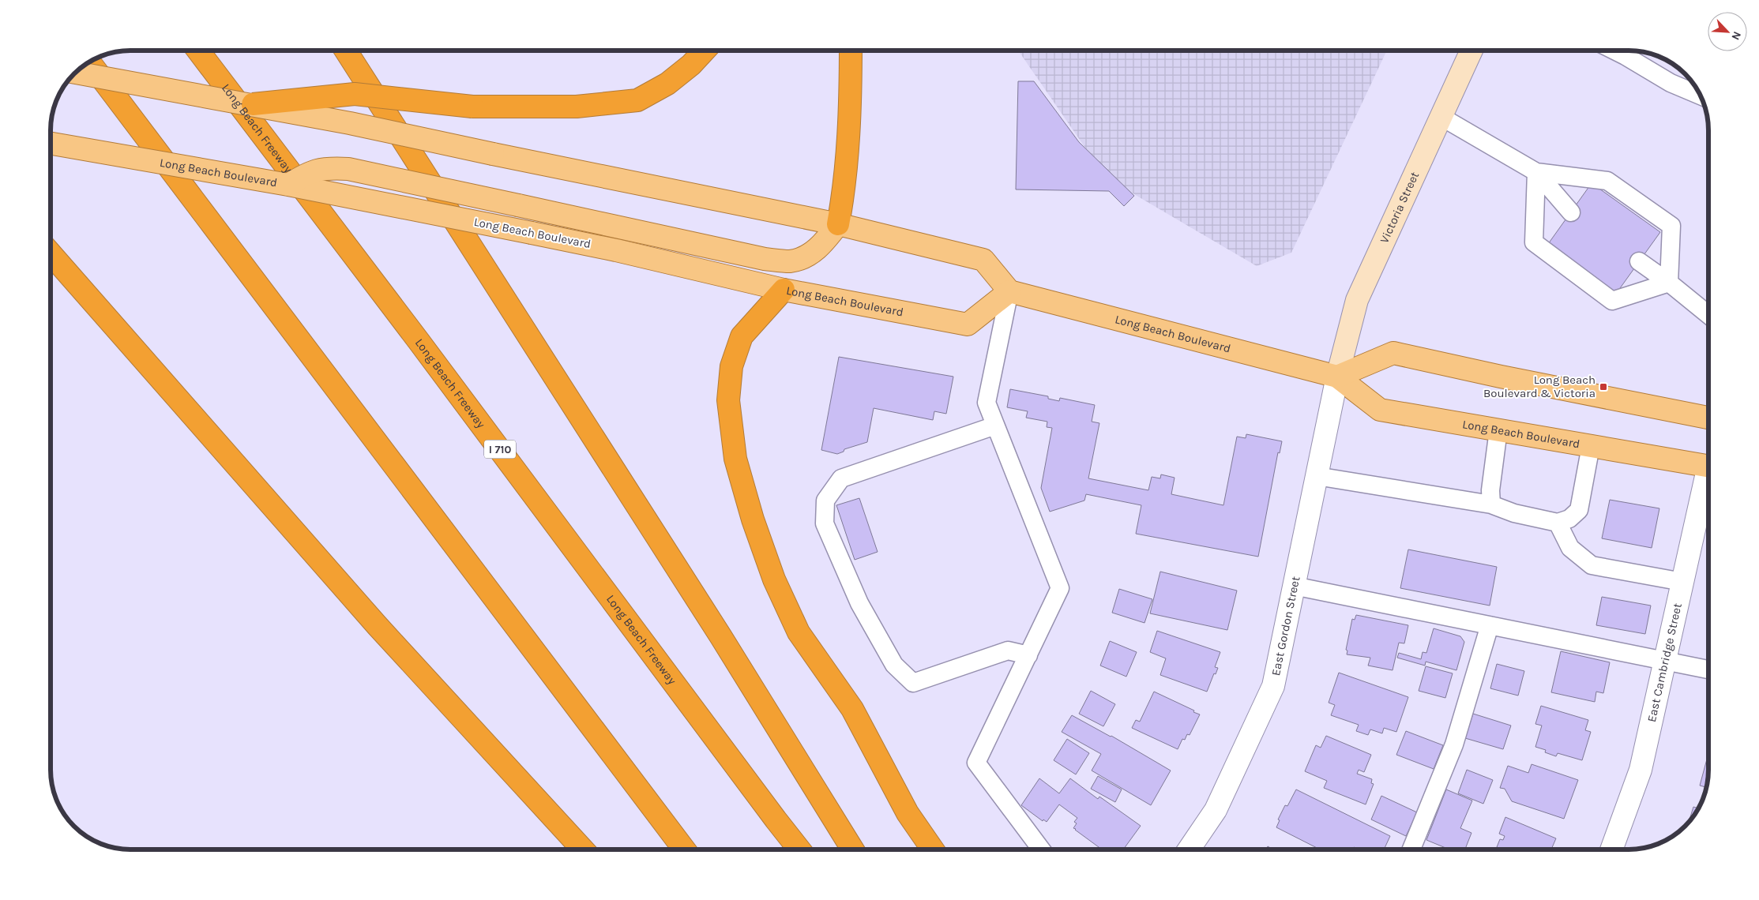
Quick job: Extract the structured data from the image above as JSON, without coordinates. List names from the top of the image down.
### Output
{
  "streets": {
    "highway": ["Long Beach Freeway", "I 710"],
    "main road": ["Long Beach Boulevard"],
    "street": ["Victoria Street", "East Gordon Street", "East Cambridge Street"]
  },
  "crossings": [
    ["Long Beach Boulevard", "Victoria Street"],
    ["Long Beach Boulevard", "East Gordon Street"],
    ["Victoria Street", "East Gordon Street"]
  ],
  "places": {
    "transit": ["Long Beach Boulevard & Victoria"]
  },
  "north": "bottom right"
}
